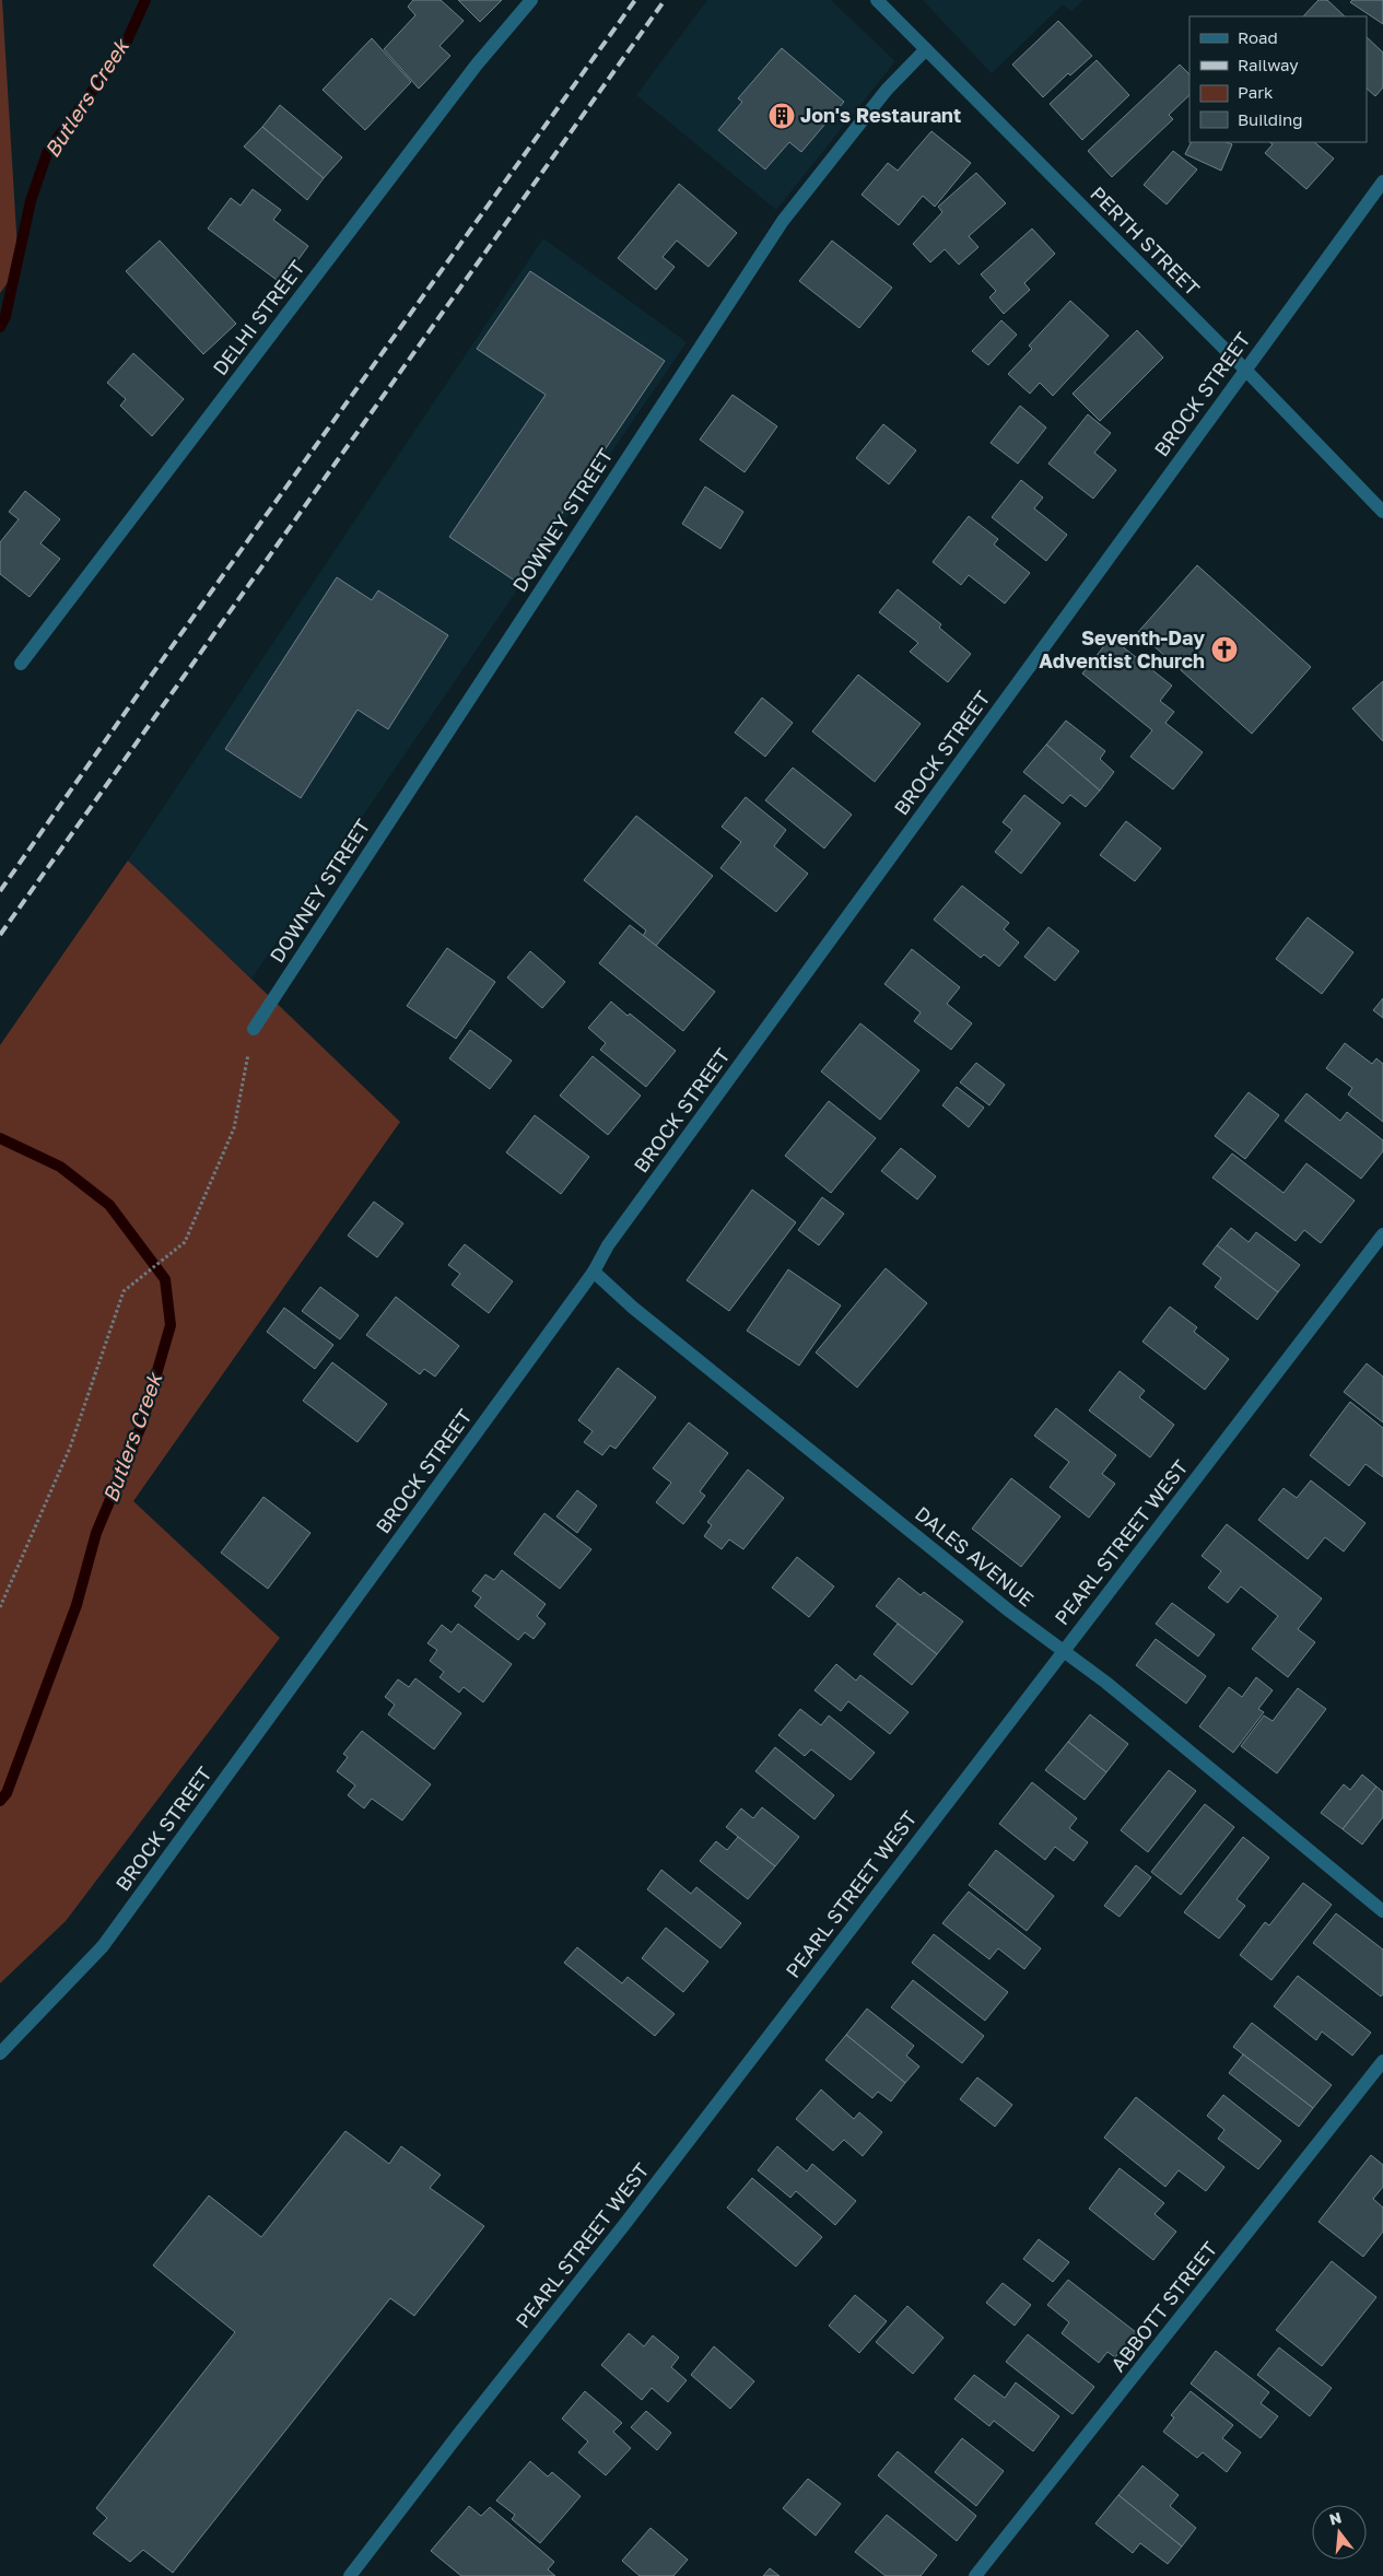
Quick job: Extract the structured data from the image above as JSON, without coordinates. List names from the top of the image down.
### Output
{
  "streets": {
    "street": [
      "PERTH STREET",
      "DELHI STREET",
      "BROCK STREET",
      "DOWNEY STREET",
      "PEARL STREET WEST",
      "DALES AVENUE",
      "ABBOTT STREET"
    ]
  },
  "crossings": [
    ["PERTH STREET", "BROCK STREET"],
    ["PERTH STREET", "DOWNEY STREET"],
    ["BROCK STREET", "DALES AVENUE"],
    ["PEARL STREET WEST", "DALES AVENUE"]
  ],
  "water": ["Butlers Creek"],
  "places": {
    "building": ["Jon's Restaurant"],
    "church": ["Seventh-Day Adventist Church"]
  },
  "legend": [
    "Road",
    "Railway",
    "Park",
    "Building"
  ],
  "north": "top"
}
